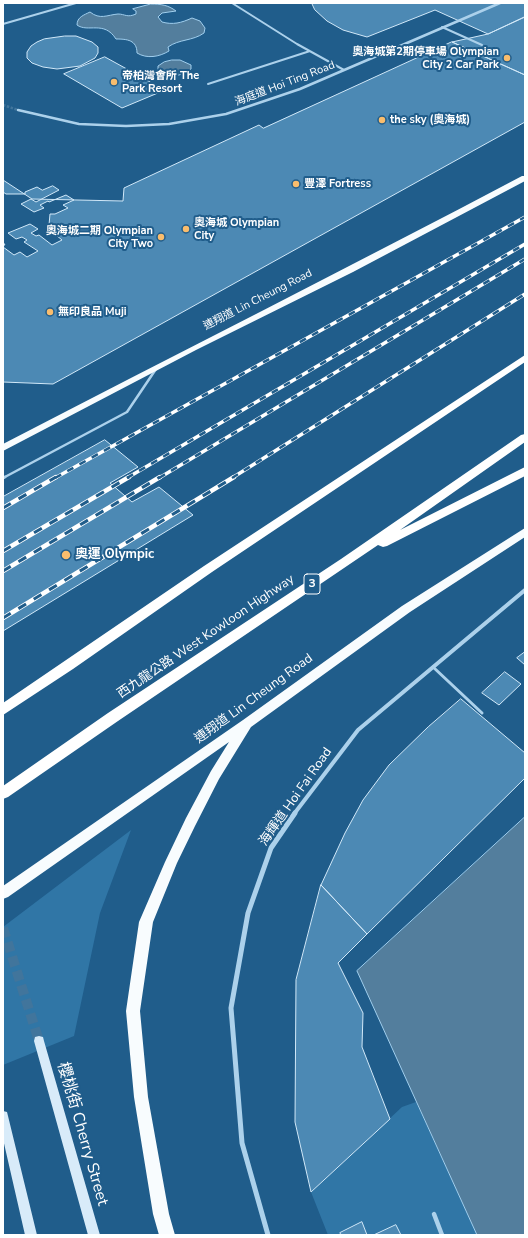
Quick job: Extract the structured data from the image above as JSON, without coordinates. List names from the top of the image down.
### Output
{
  "streets": {
    "highway": ["連翔道 Lin Cheung Road", "3", "西九龍公路 West Kowloon Highway"],
    "main road": ["櫻桃街 Cherry Street"],
    "street": ["海庭道 Hoi Ting Road", "海輝道 Hoi Fai Road"]
  },
  "places": [
    "奧海城第2期停車場 Olympian City 2 Car Park",
    "帝柏灣會所 The Park Resort",
    "the sky (奧海城)",
    "豐澤 Fortress",
    "奧海城 Olympian City",
    "奧海城二期 Olympian City Two",
    "無印良品 Muji",
    "奧運 Olympic"
  ]
}
